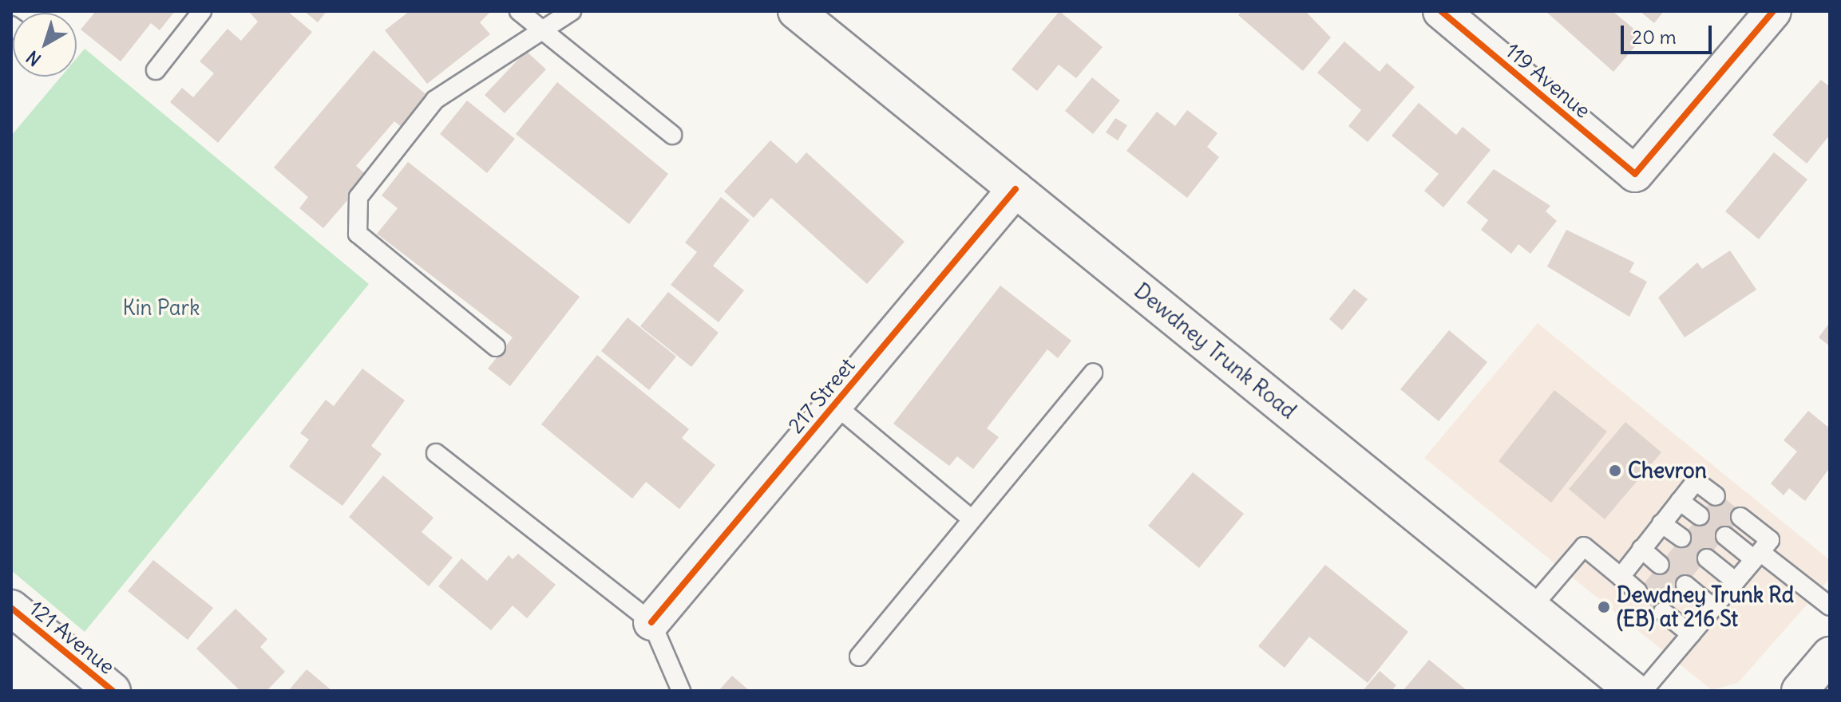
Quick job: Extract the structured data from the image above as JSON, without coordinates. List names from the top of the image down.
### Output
{
  "streets": {
    "street": [
      "119 Avenue",
      "Dewdney Trunk Road",
      "217 Street",
      "121 Avenue"
    ]
  },
  "crossings": [
    ["Dewdney Trunk Road", "217 Street"]
  ],
  "parks": ["Kin Park"],
  "places": ["Chevron", "Dewdney Trunk Rd (EB) at 216 St"],
  "scale_bar": "20 m",
  "north": "bottom left"
}
